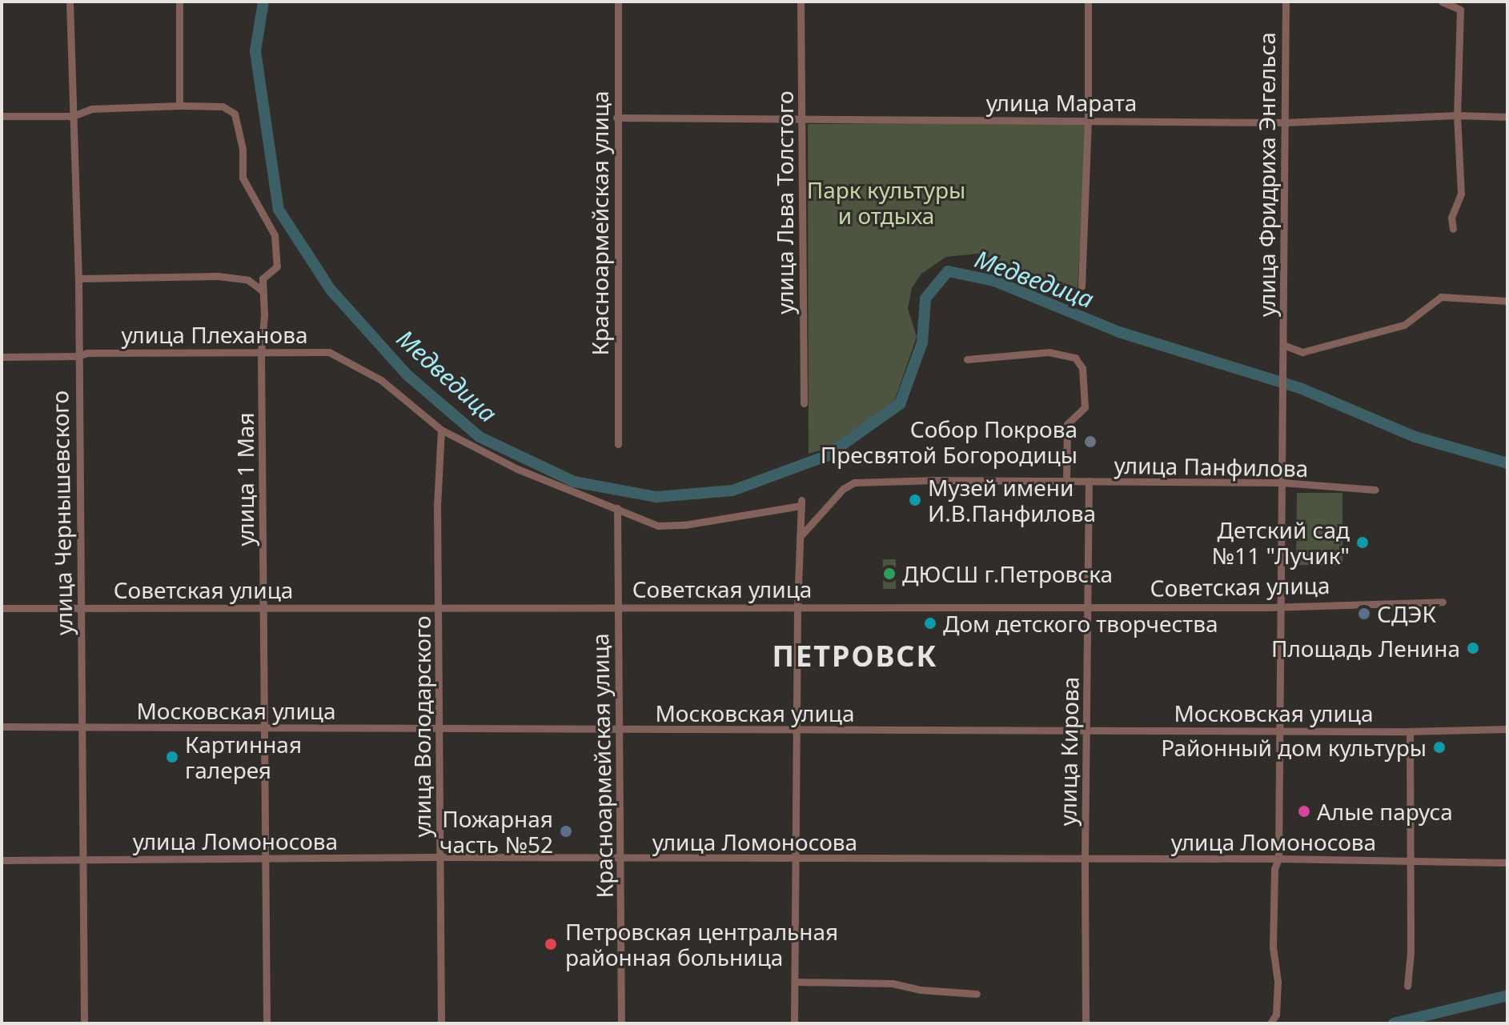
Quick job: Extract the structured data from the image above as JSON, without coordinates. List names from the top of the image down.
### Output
{
  "streets": {
    "street": [
      "улица Марата",
      "улица Фридриха Энгельса",
      "улица Льва Толстого",
      "Красноармейская улица",
      "улица Плеханова",
      "улица Панфилова",
      "улица 1 Мая",
      "улица Чернышевского",
      "Советская улица",
      "Московская улица",
      "улица Володарского",
      "улица Кирова",
      "улица Ломоносова"
    ]
  },
  "crossings": [
    ["улица Марата", "улица Фридриха Энгельса"],
    ["улица Марата", "улица Льва Толстого"],
    ["улица Марата", "Красноармейская улица"],
    ["улица Фридриха Энгельса", "улица Панфилова"],
    ["Красноармейская улица", "Советская улица"],
    ["Красноармейская улица", "Московская улица"],
    ["Красноармейская улица", "улица Ломоносова"],
    ["улица Плеханова", "улица 1 Мая"],
    ["улица Плеханова", "улица Чернышевского"],
    ["улица Плеханова", "улица Володарского"],
    ["улица Панфилова", "улица Кирова"],
    ["улица 1 Мая", "Советская улица"],
    ["улица 1 Мая", "Московская улица"],
    ["улица 1 Мая", "улица Ломоносова"],
    ["улица Чернышевского", "Советская улица"],
    ["улица Чернышевского", "Московская улица"],
    ["улица Чернышевского", "улица Ломоносова"],
    ["Советская улица", "улица Володарского"],
    ["Советская улица", "улица Кирова"],
    ["Московская улица", "улица Володарского"],
    ["Московская улица", "улица Кирова"],
    ["улица Володарского", "улица Ломоносова"],
    ["улица Кирова", "улица Ломоносова"]
  ],
  "districts": ["ПЕТРОВСК"],
  "water": ["Медведица"],
  "parks": ["Парк культуры и отдыха"],
  "places": [
    "Собор Покрова Пресвятой Богородицы",
    "Музей имени И.В.Панфилова",
    "Детский сад №11 \"Лучик\"",
    "ДЮСШ г.Петровска",
    "СДЭК",
    "Дом детского творчества",
    "Площадь Ленина",
    "Районный дом культуры",
    "Картинная галерея",
    "Алые паруса",
    "Пожарная часть №52",
    "Петровская центральная районная больница"
  ]
}
